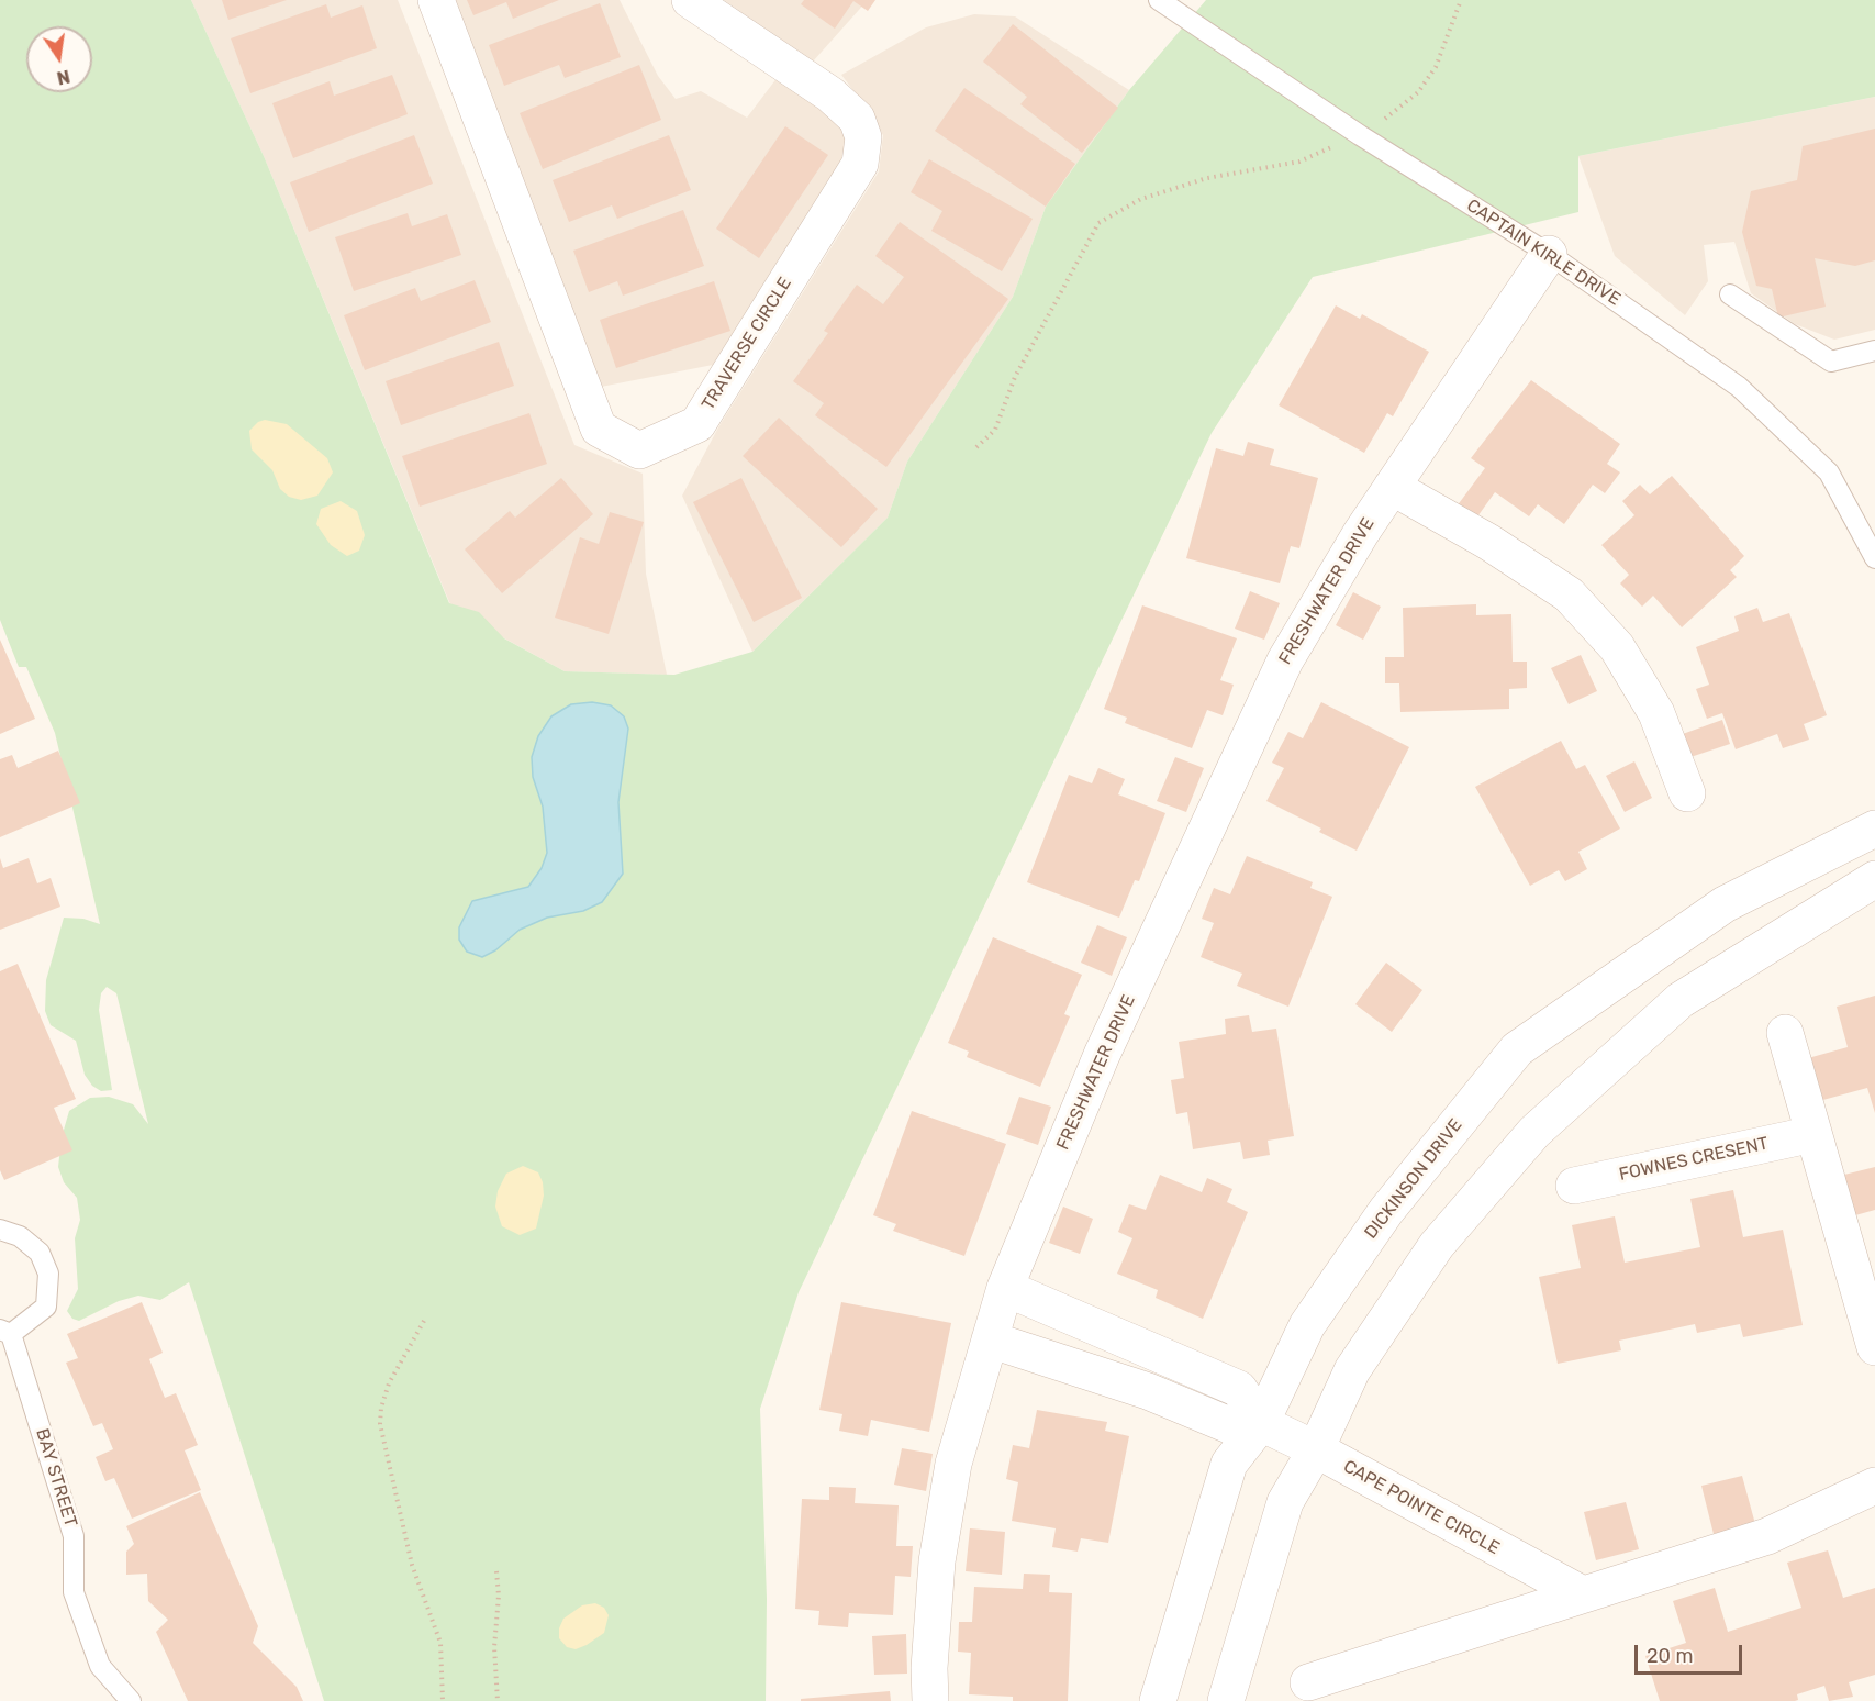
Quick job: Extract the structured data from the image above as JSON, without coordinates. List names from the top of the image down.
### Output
{
  "streets": {
    "street": [
      "TRAVERSE CIRCLE",
      "FRESHWATER DRIVE",
      "FOWNES CRESENT",
      "DICKINSON DRIVE",
      "CAPE POINTE CIRCLE"
    ],
    "lane": ["CAPTAIN KIRLE DRIVE", "BAY STREET"]
  },
  "crossings": [
    ["CAPTAIN KIRLE DRIVE", "FRESHWATER DRIVE"],
    ["FRESHWATER DRIVE", "CAPE POINTE CIRCLE"],
    ["DICKINSON DRIVE", "CAPE POINTE CIRCLE"]
  ],
  "scale_bar": "20 m",
  "north": "bottom"
}
